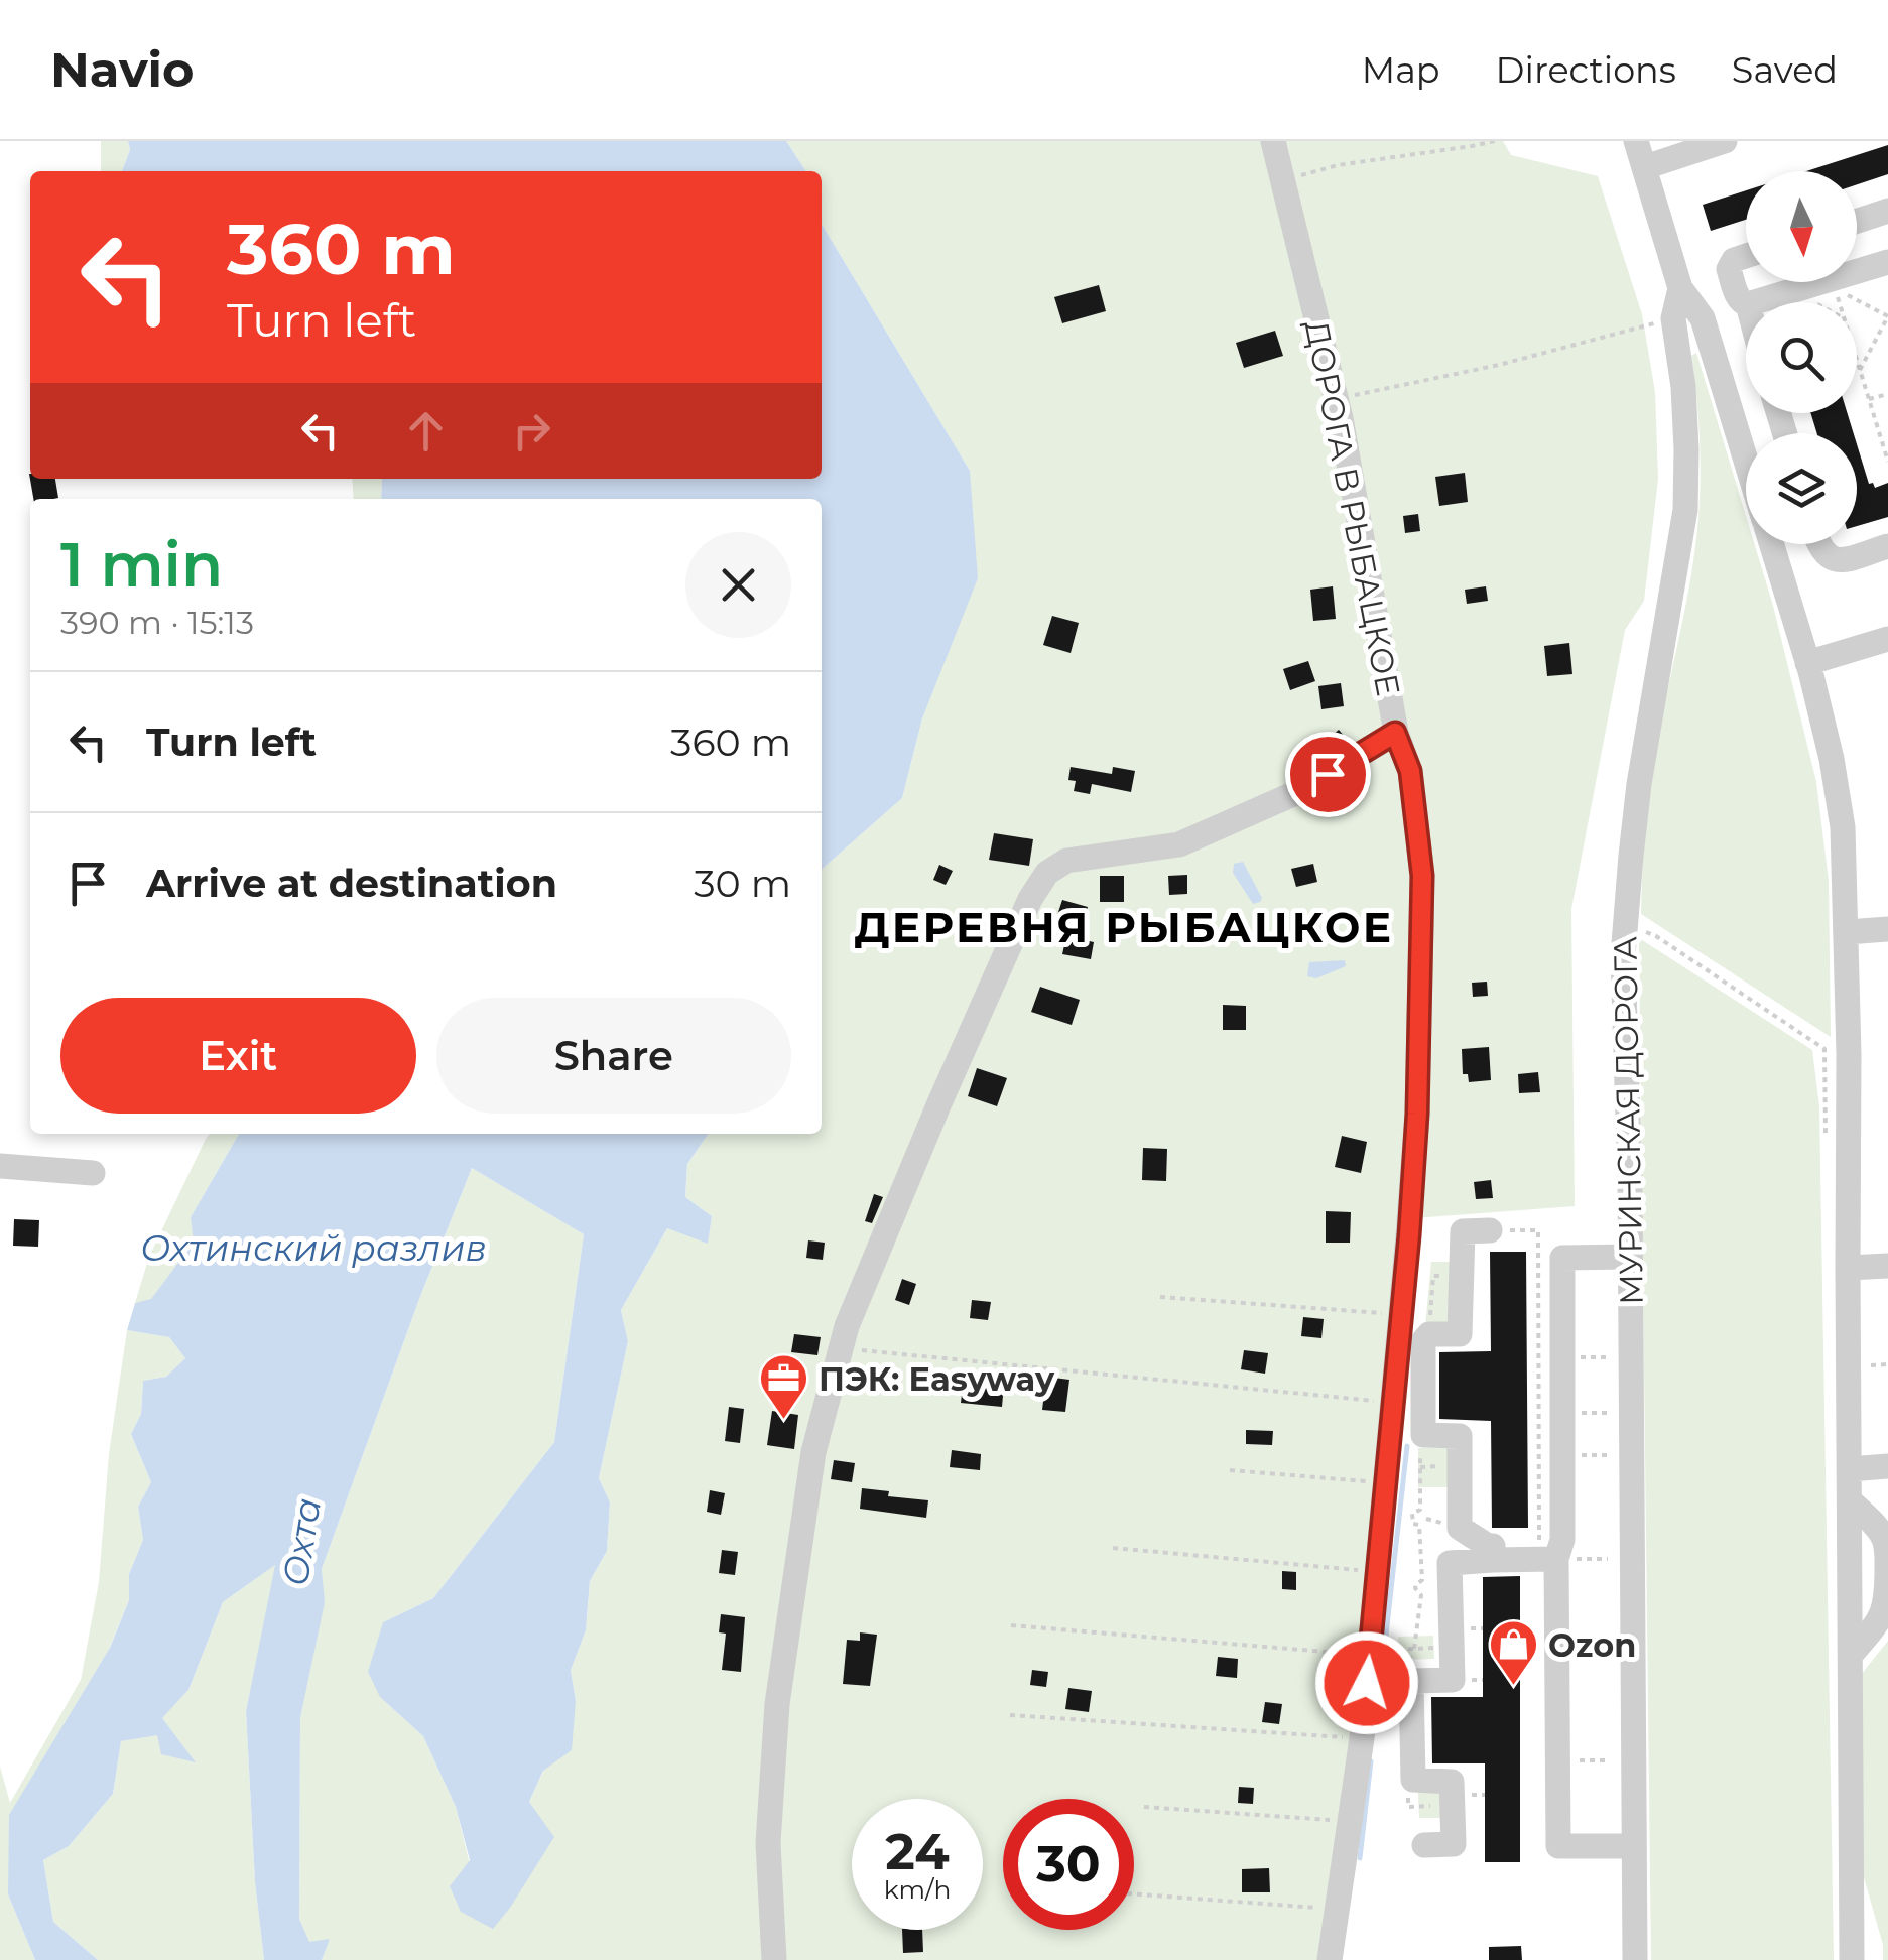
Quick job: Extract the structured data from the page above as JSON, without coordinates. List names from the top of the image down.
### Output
{
  "streets": {
    "street": ["ДОРОГА В РЫБАЦКОЕ", "МУРИНСКАЯ ДОРОГА"]
  },
  "districts": ["ДЕРЕВНЯ РЫБАЦКОЕ"],
  "water": ["Охтинский разлив", "Охта"],
  "places": {
    "office": ["ПЭК: Easyway"],
    "shop": ["Ozon"]
  },
  "north": "bottom",
  "page": {
    "header": "Navio",
    "nav": ["Map", "Directions", "Saved"],
    "turn": ["360 m", "Turn left"],
    "heading": ["1 min", "390 m · 15:13"],
    "list": [
      {
        "name": "Turn left",
        "value": "360 m"
      },
      {
        "name": "Arrive at destination",
        "value": "30 m"
      }
    ],
    "buttons": ["Exit", "Share"],
    "speed": "24 km/h",
    "limit": "30"
  }
}
